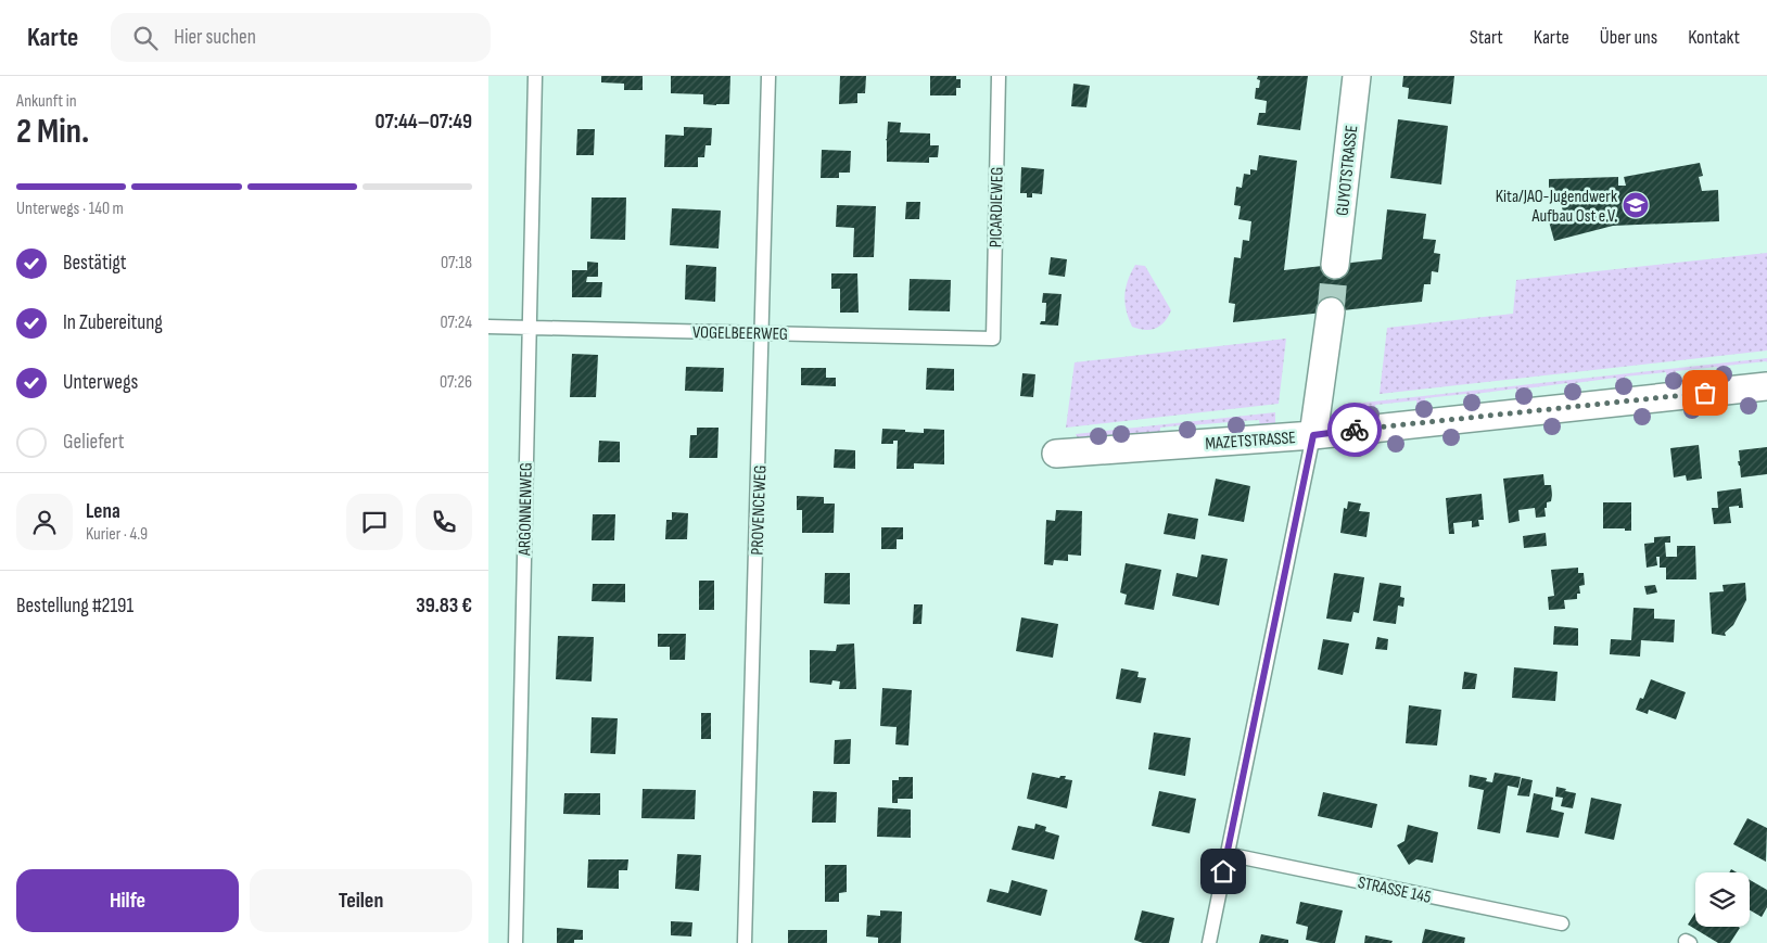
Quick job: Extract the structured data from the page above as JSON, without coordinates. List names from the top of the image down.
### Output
{
  "streets": {
    "street": ["GUYOTSTRASSE", "MAZETSTRASSE"],
    "lane": [
      "PICARDIEWEG",
      "VOGELBEERWEG",
      "ARGONNENWEG",
      "PROVENCEWEG",
      "STRASSE 145"
    ]
  },
  "crossings": [
    ["PICARDIEWEG", "VOGELBEERWEG"],
    ["VOGELBEERWEG", "ARGONNENWEG"],
    ["VOGELBEERWEG", "PROVENCEWEG"]
  ],
  "places": {
    "school or university": ["Kita/JAO-Jugendwerk Aufbau Ost e.V."]
  },
  "page": {
    "header": "Karte",
    "search": "Hier suchen",
    "nav": [
      "Start",
      "Karte",
      "Über uns",
      "Kontakt"
    ],
    "heading": ["2 Min.", "Ankunft in", "07:44–07:49"],
    "panel": [
      "Lena",
      "Kurier · 4.9",
      "Bestellung #2191",
      "39.83 €"
    ],
    "bar": "Unterwegs · 140 m",
    "list": [
      ["Bestätigt", "07:18"],
      ["In Zubereitung", "07:24"],
      ["Unterwegs", "07:26"],
      "Geliefert"
    ],
    "buttons": ["Hilfe", "Teilen"]
  }
}
